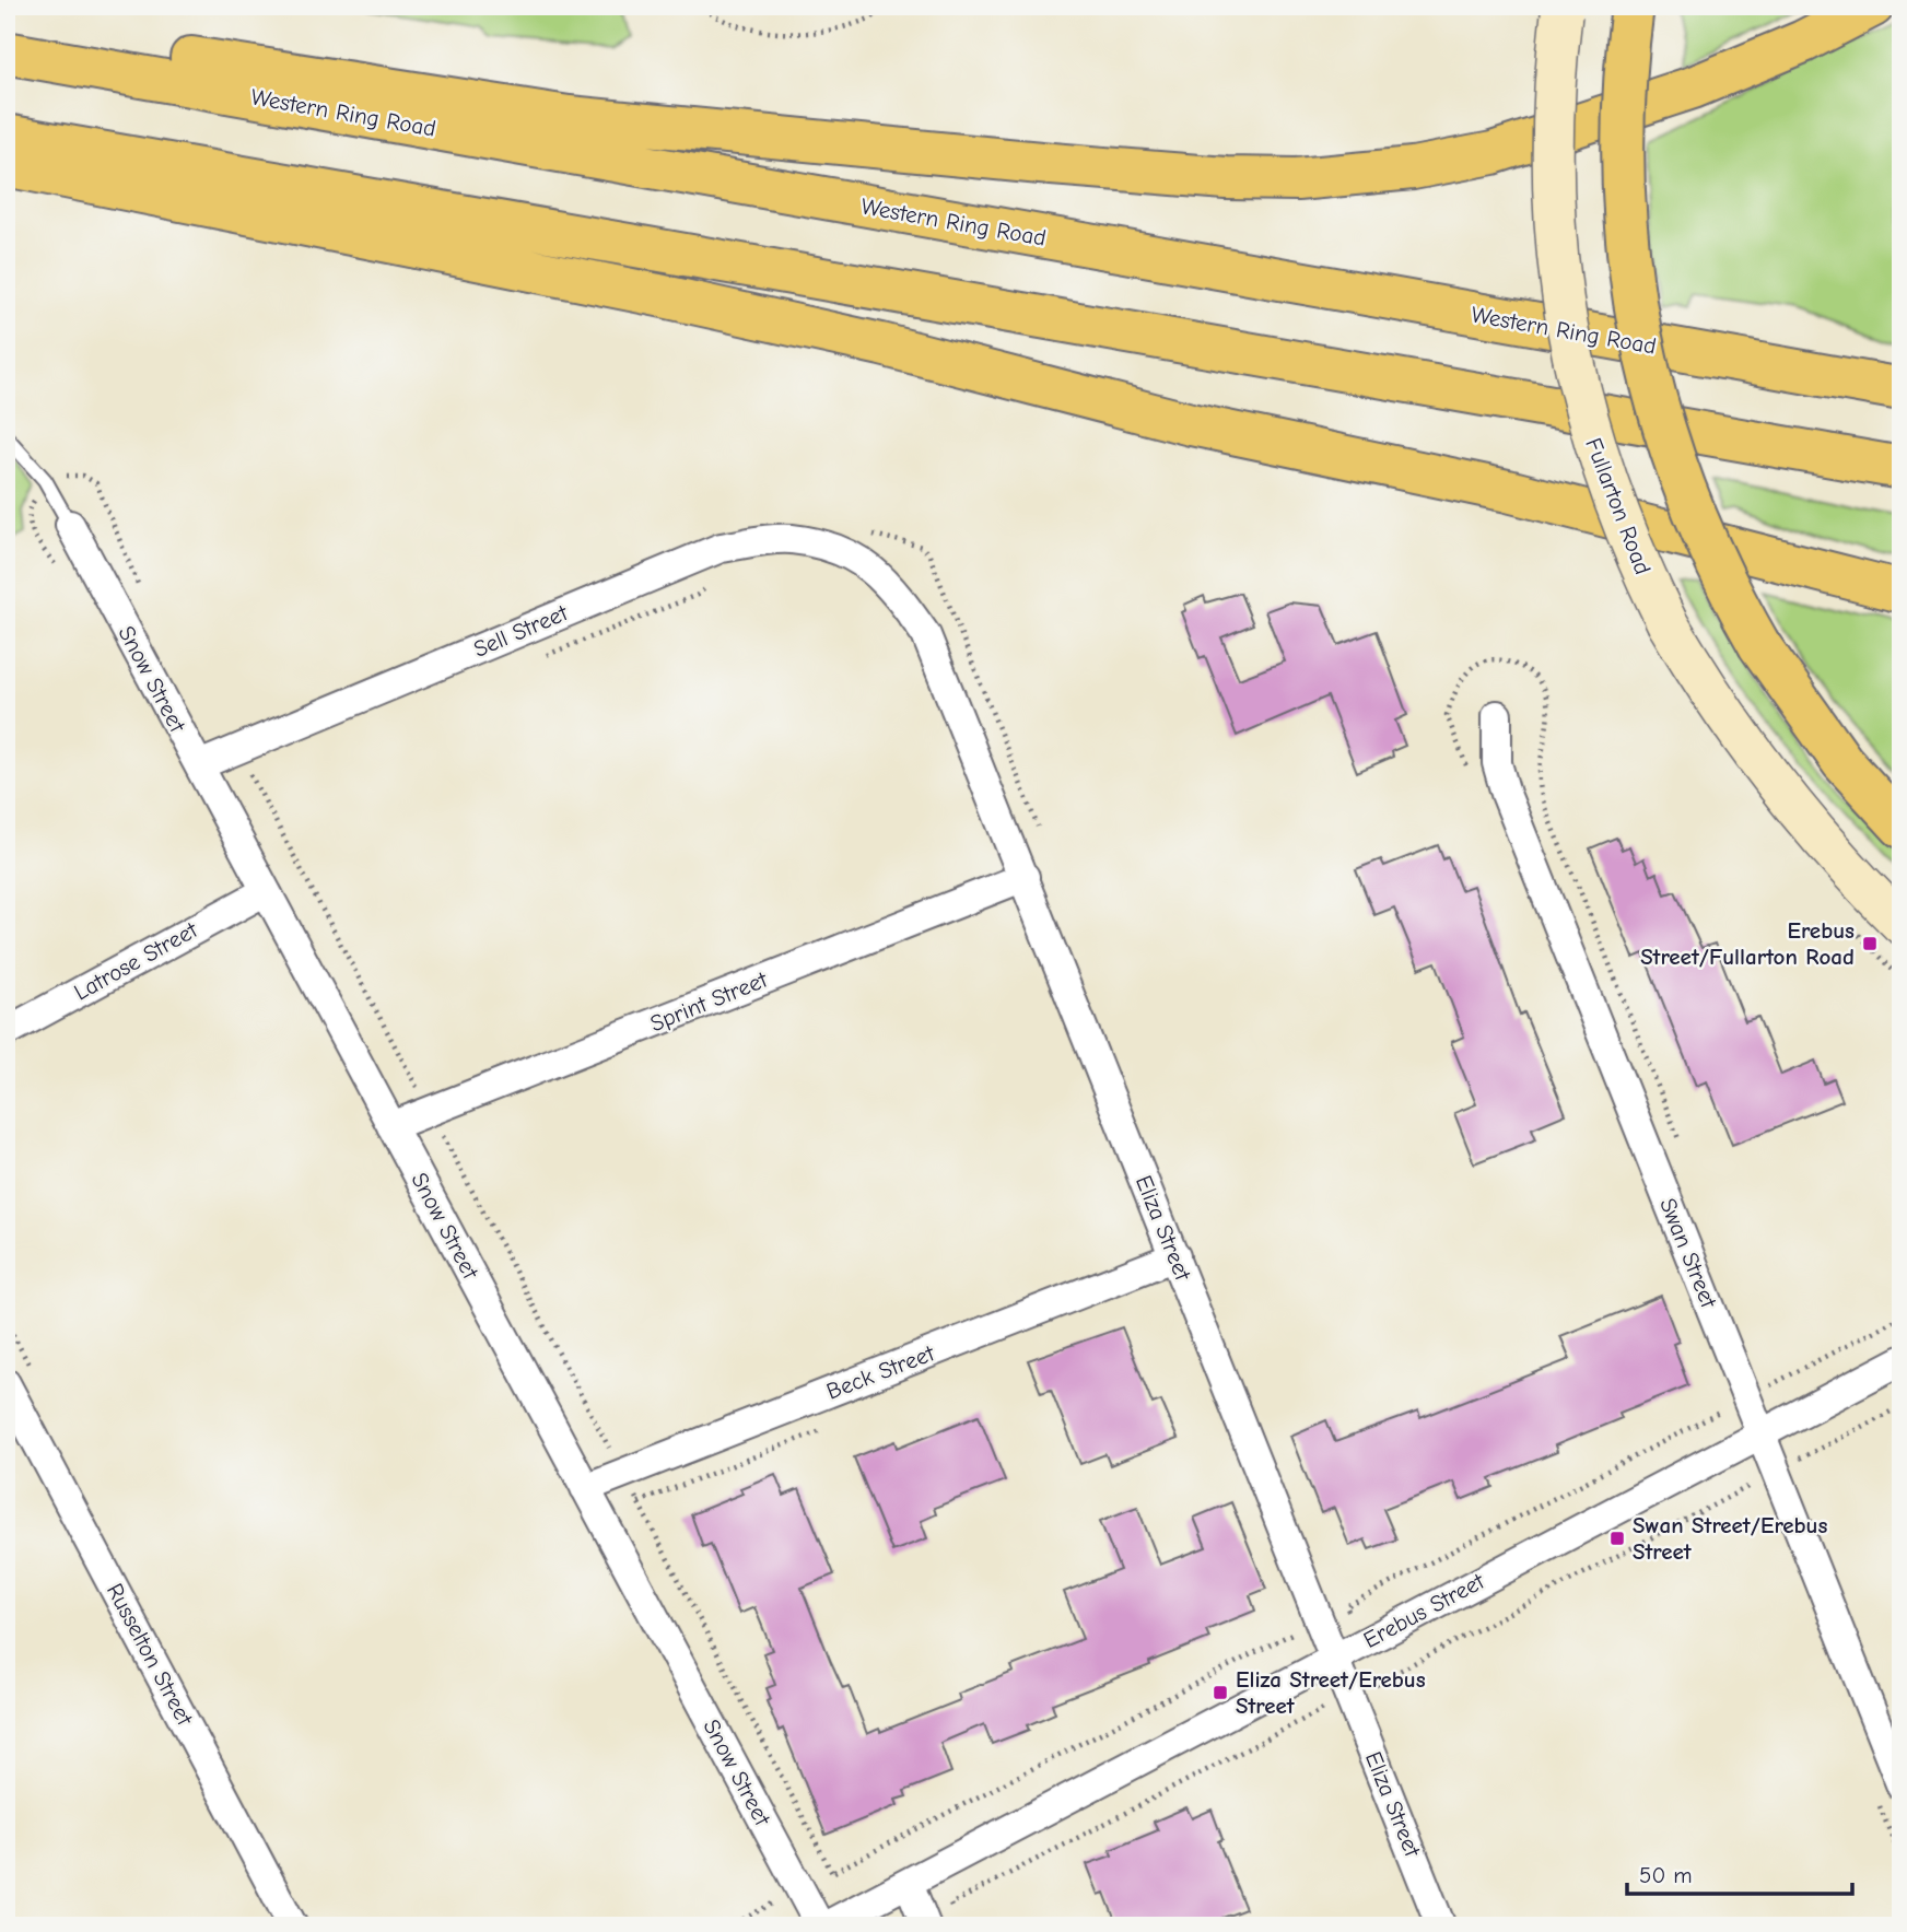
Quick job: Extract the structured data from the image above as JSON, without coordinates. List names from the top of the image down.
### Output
{
  "streets": {
    "highway": ["Western Ring Road"],
    "main road": ["Fullarton Road"],
    "street": [
      "Sell Street",
      "Snow Street",
      "Latrose Street",
      "Sprint Street",
      "Eliza Street",
      "Swan Street",
      "Beck Street",
      "Erebus Street",
      "Russelton Street"
    ]
  },
  "crossings": [
    ["Sell Street", "Snow Street"],
    ["Sell Street", "Eliza Street"],
    ["Snow Street", "Latrose Street"],
    ["Snow Street", "Sprint Street"],
    ["Snow Street", "Beck Street"],
    ["Snow Street", "Erebus Street"],
    ["Sprint Street", "Eliza Street"],
    ["Eliza Street", "Beck Street"],
    ["Eliza Street", "Erebus Street"],
    ["Swan Street", "Erebus Street"]
  ],
  "places": {
    "transit": ["Erebus Street/Fullarton Road", "Swan Street/Erebus Street", "Eliza Street/Erebus Street"]
  },
  "scale_bar": "50 m"
}
